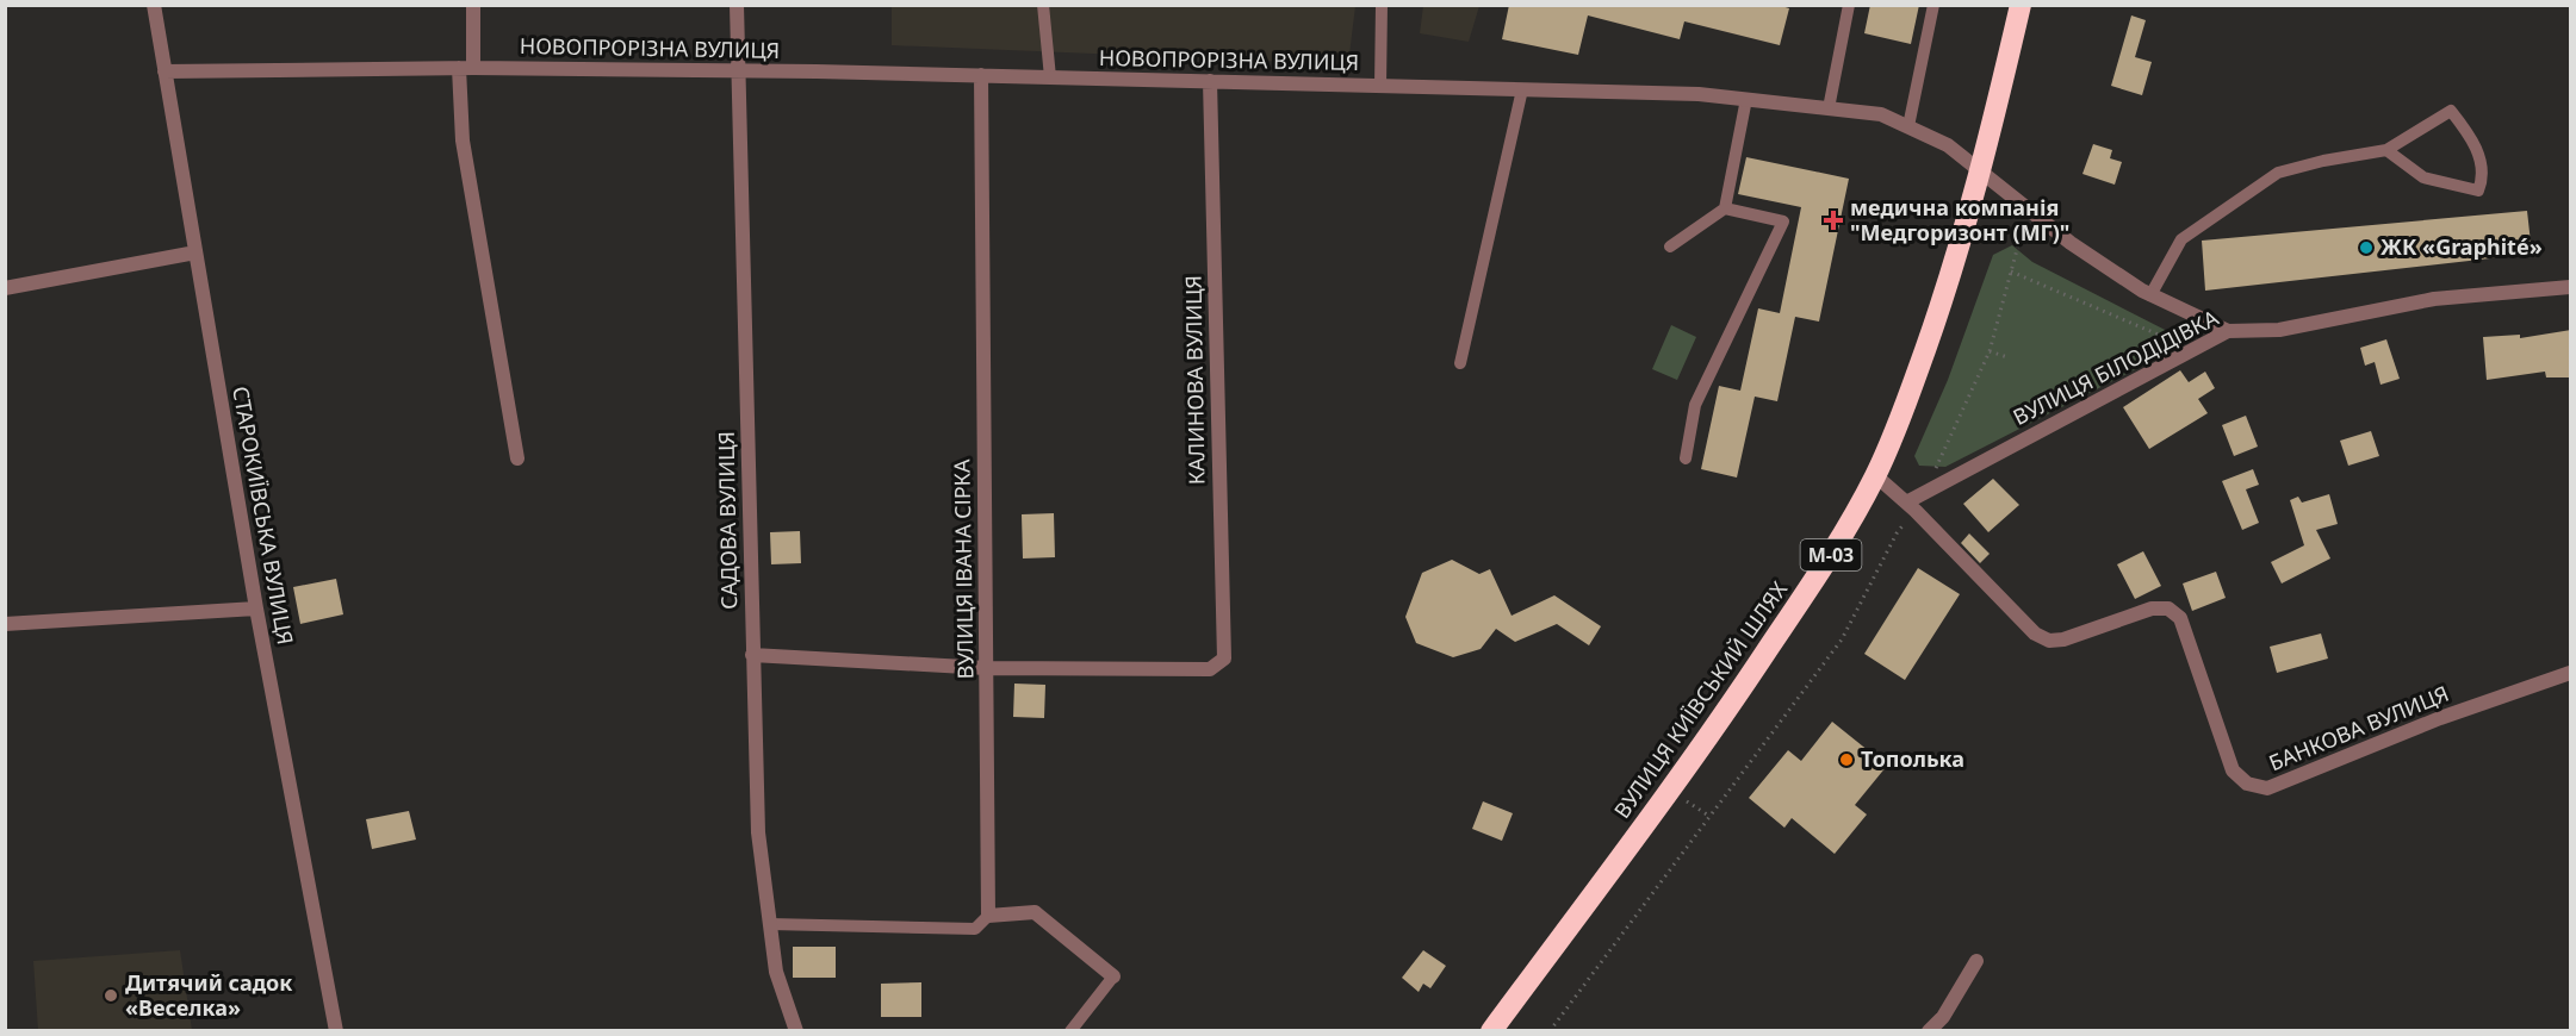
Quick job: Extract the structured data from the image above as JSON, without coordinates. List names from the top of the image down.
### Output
{
  "streets": {
    "highway": ["М-03", "ВУЛИЦЯ КИЇВСЬКИЙ ШЛЯХ"],
    "street": [
      "НОВОПРОРІЗНА ВУЛИЦЯ",
      "ВУЛИЦЯ БІЛОДІДІВКА",
      "КАЛИНОВА ВУЛИЦЯ",
      "СТАРОКИЇВСЬКА ВУЛИЦЯ",
      "САДОВА ВУЛИЦЯ",
      "ВУЛИЦЯ ІВАНА СІРКА",
      "БАНКОВА ВУЛИЦЯ"
    ]
  },
  "crossings": [
    ["НОВОПРОРІЗНА ВУЛИЦЯ", "ВУЛИЦЯ БІЛОДІДІВКА"],
    ["НОВОПРОРІЗНА ВУЛИЦЯ", "КАЛИНОВА ВУЛИЦЯ"],
    ["НОВОПРОРІЗНА ВУЛИЦЯ", "СТАРОКИЇВСЬКА ВУЛИЦЯ"],
    ["НОВОПРОРІЗНА ВУЛИЦЯ", "САДОВА ВУЛИЦЯ"],
    ["НОВОПРОРІЗНА ВУЛИЦЯ", "ВУЛИЦЯ ІВАНА СІРКА"],
    ["НОВОПРОРІЗНА ВУЛИЦЯ", "ВУЛИЦЯ КИЇВСЬКИЙ ШЛЯХ"],
    ["ВУЛИЦЯ БІЛОДІДІВКА", "БАНКОВА ВУЛИЦЯ"],
    ["КАЛИНОВА ВУЛИЦЯ", "ВУЛИЦЯ ІВАНА СІРКА"],
    ["ВУЛИЦЯ КИЇВСЬКИЙ ШЛЯХ", "БАНКОВА ВУЛИЦЯ"]
  ],
  "places": {
    "health": ["медична компанія \"Медгоризонт (МГ)\""],
    "other": ["ЖК «Graphité»", "Тополька", "Дитячий садок «Веселка»"]
  }
}
